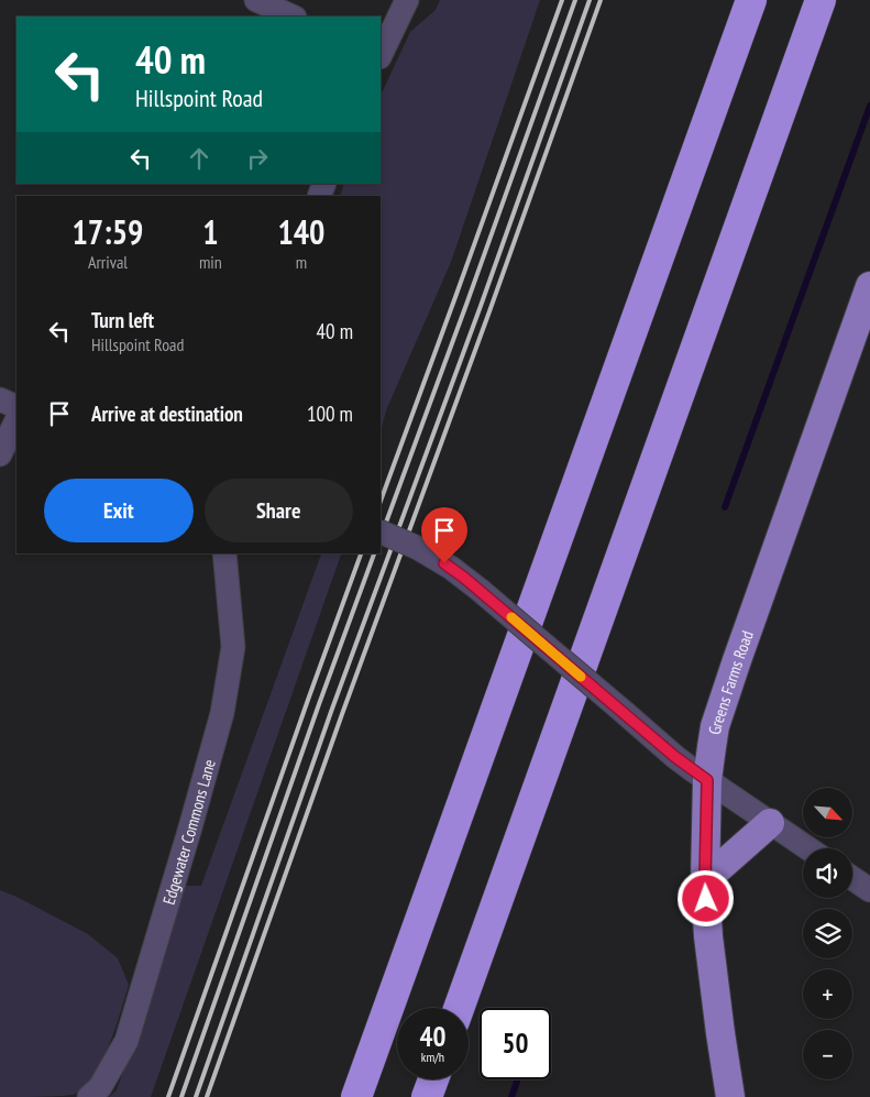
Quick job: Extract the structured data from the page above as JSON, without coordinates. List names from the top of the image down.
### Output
{
  "streets": {
    "main road": ["Greens Farms Road"],
    "street": ["Edgewater Commons Lane"]
  },
  "north": "bottom right",
  "page": {
    "turn": ["40 m", "Hillspoint Road"],
    "eta": [
      "17:59",
      "Arrival",
      "1",
      "min",
      "140",
      "m"
    ],
    "list": [
      {
        "name": "Turn left",
        "note": "Hillspoint Road",
        "value": "40 m"
      },
      {
        "name": "Arrive at destination",
        "value": "100 m"
      }
    ],
    "buttons": ["Exit", "Share"],
    "map_buttons": ["+", "−"],
    "speed": "40 km/h",
    "limit": "50"
  }
}
